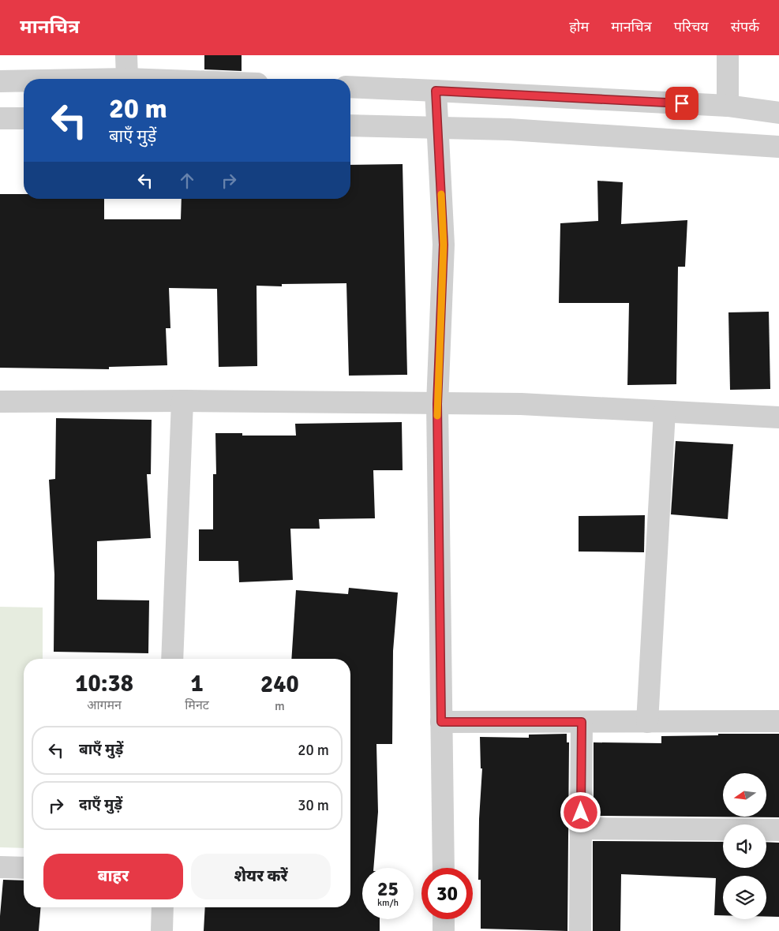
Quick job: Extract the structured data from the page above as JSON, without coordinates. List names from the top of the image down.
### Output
{
  "north": "left",
  "page": {
    "header": "मानचित्र",
    "nav": [
      "होम",
      "मानचित्र",
      "परिचय",
      "संपर्क"
    ],
    "turn": ["20 m", "बाएँ मुड़ें"],
    "eta": [
      "10:38",
      "आगमन",
      "1",
      "मिनट",
      "240",
      "m"
    ],
    "list": [
      {
        "name": "बाएँ मुड़ें",
        "value": "20 m"
      },
      {
        "name": "दाएँ मुड़ें",
        "value": "30 m"
      }
    ],
    "buttons": ["बाहर", "शेयर करें"],
    "speed": "25 km/h",
    "limit": "30"
  }
}
